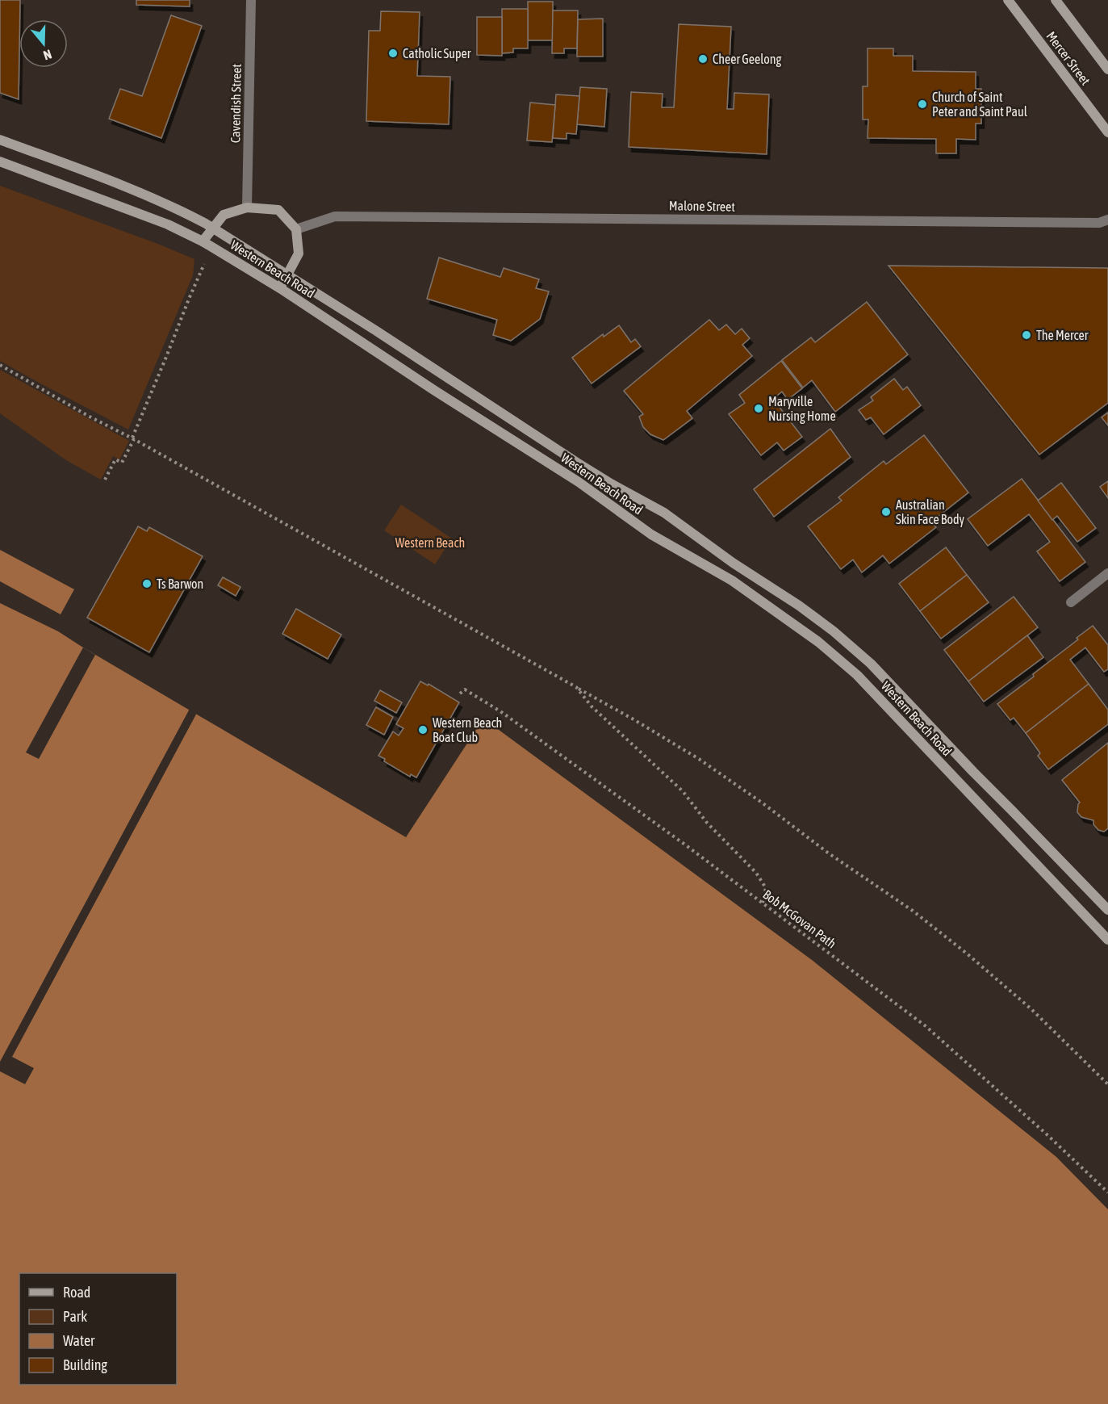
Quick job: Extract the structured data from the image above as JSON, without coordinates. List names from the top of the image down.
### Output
{
  "streets": {
    "street": [
      "Mercer Street",
      "Cavendish Street",
      "Malone Street",
      "Western Beach Road"
    ],
    "path": ["Bob McGovan Path"]
  },
  "parks": ["Western Beach"],
  "places": [
    "Catholic Super",
    "Cheer Geelong",
    "Church of Saint Peter and Saint Paul",
    "The Mercer",
    "Maryville Nursing Home",
    "Australian Skin Face Body",
    "Ts Barwon",
    "Western Beach Boat Club"
  ],
  "legend": [
    "Road",
    "Park",
    "Water",
    "Building"
  ],
  "north": "bottom"
}
